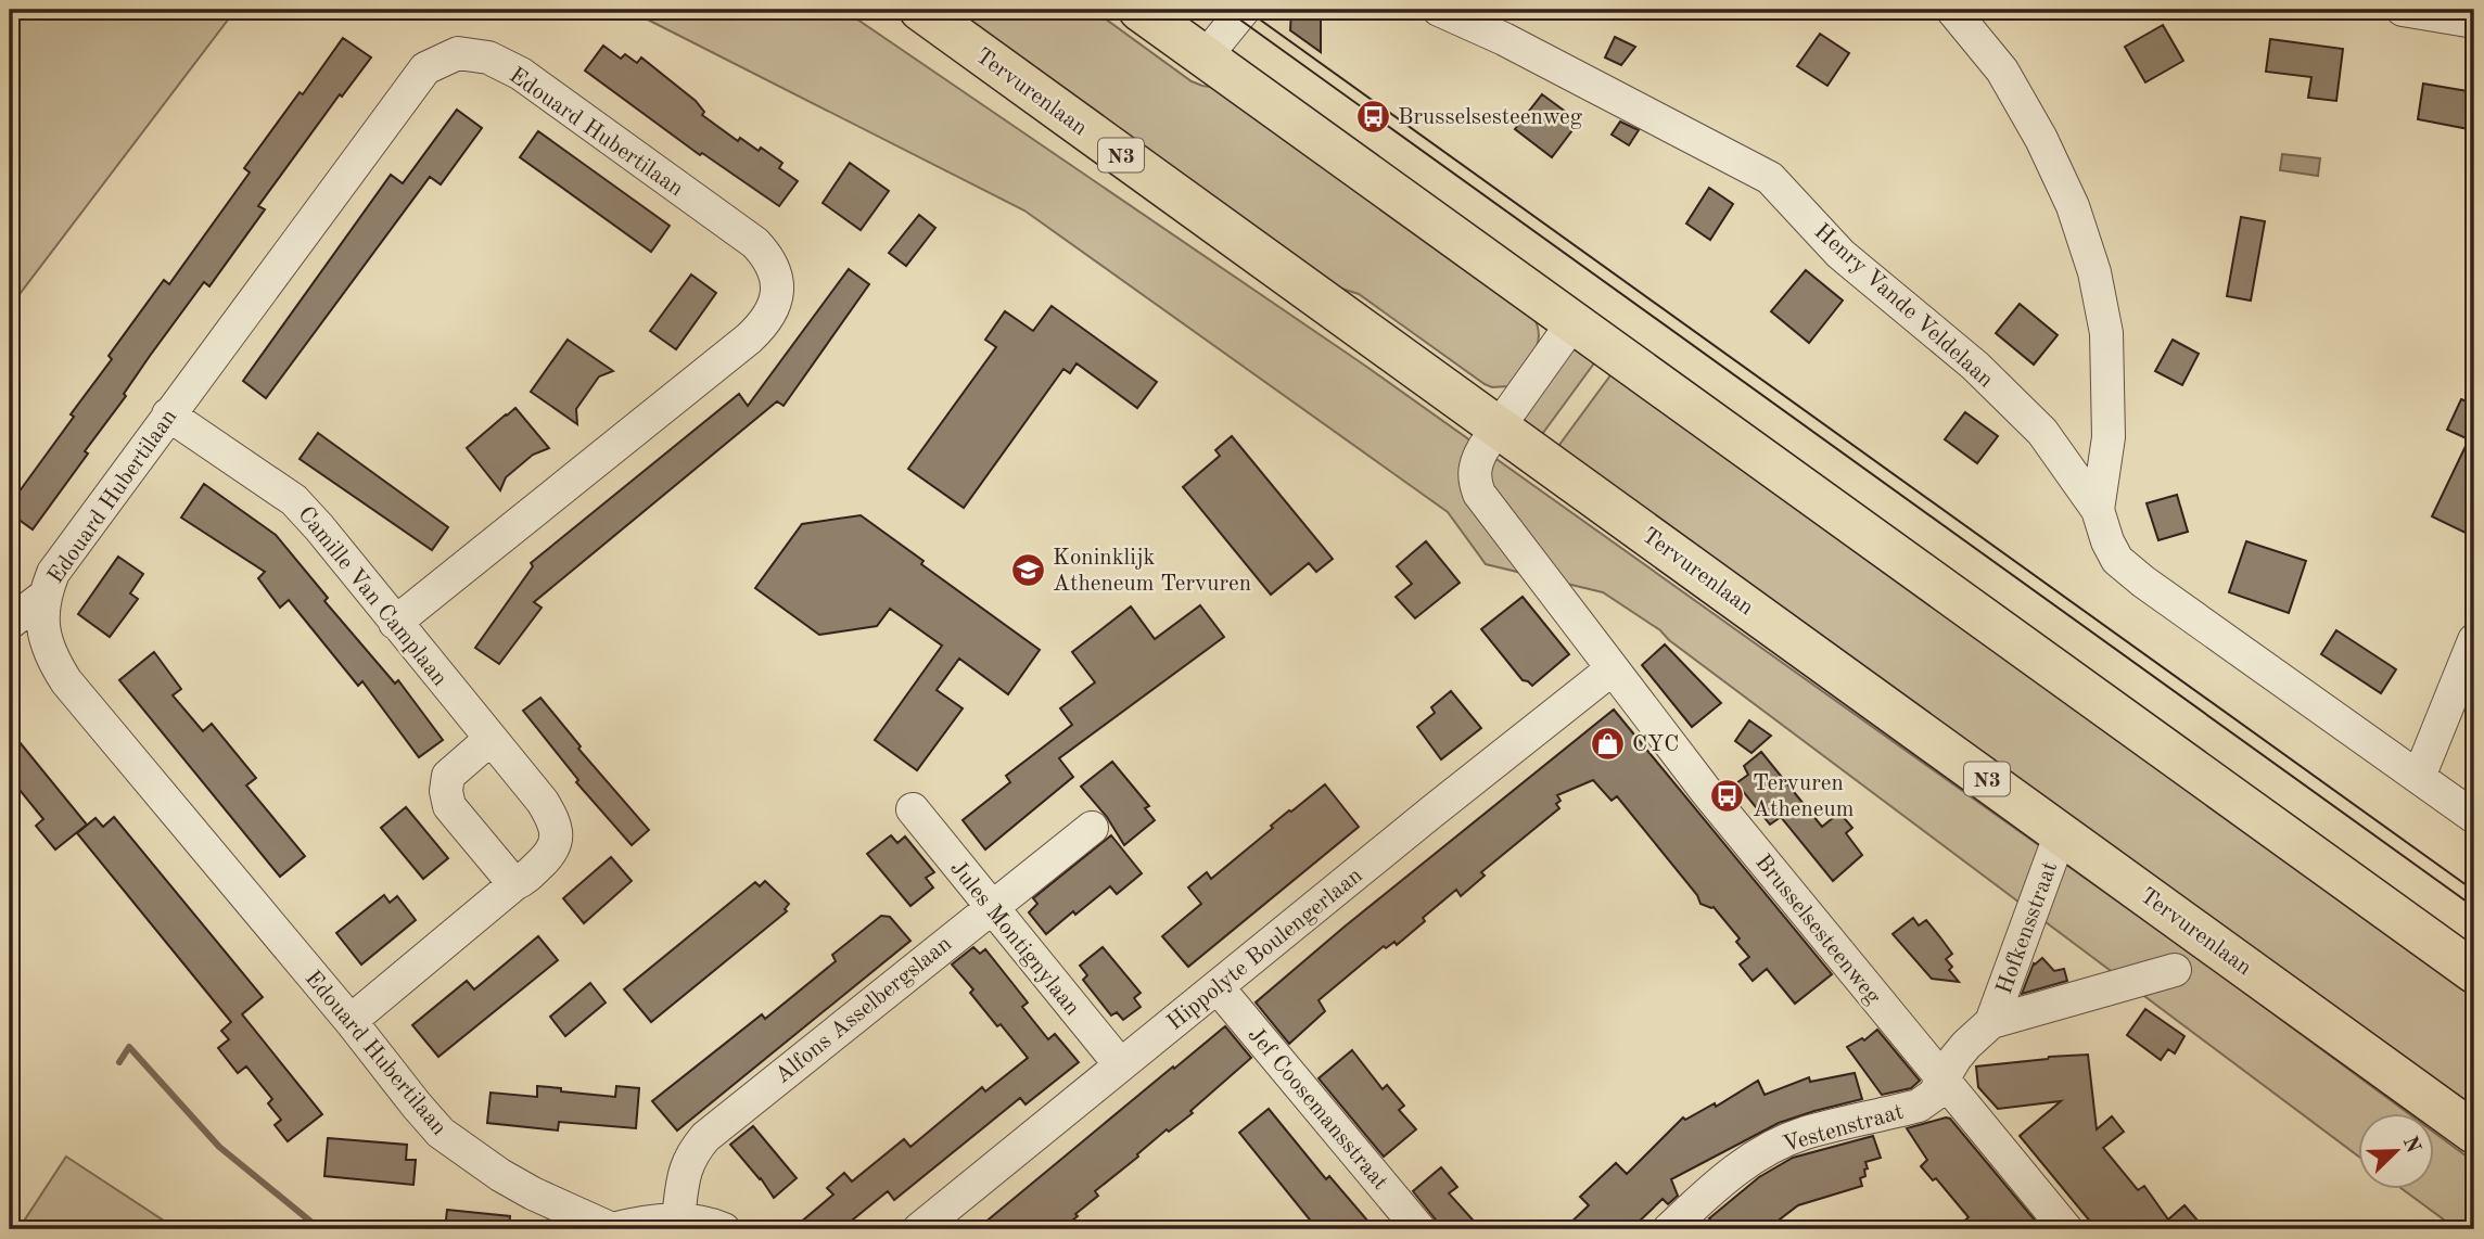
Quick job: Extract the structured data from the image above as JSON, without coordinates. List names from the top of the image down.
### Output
{
  "streets": {
    "main road": ["Tervurenlaan", "N3"],
    "street": [
      "Edouard Hubertilaan",
      "Henry Vande Veldelaan",
      "Camille Van Camplaan",
      "Hofkensstraat",
      "Brusselsesteenweg",
      "Jules Montignylaan",
      "Hippolyte Boulengerlaan",
      "Alfons Asselbergslaan",
      "Jef Coosemansstraat",
      "Vestenstraat"
    ]
  },
  "crossings": [
    ["Tervurenlaan", "Hofkensstraat"],
    ["Tervurenlaan", "Brusselsesteenweg"],
    ["Edouard Hubertilaan", "Camille Van Camplaan"],
    ["Hofkensstraat", "Brusselsesteenweg"],
    ["Hofkensstraat", "Vestenstraat"],
    ["Brusselsesteenweg", "Hippolyte Boulengerlaan"],
    ["Brusselsesteenweg", "Vestenstraat"],
    ["Jules Montignylaan", "Hippolyte Boulengerlaan"],
    ["Jules Montignylaan", "Alfons Asselbergslaan"],
    ["Hippolyte Boulengerlaan", "Jef Coosemansstraat"]
  ],
  "places": {
    "bus stop": ["Brusselsesteenweg", "Tervuren Atheneum"],
    "school or university": ["Koninklijk Atheneum Tervuren"],
    "shop": ["CYC"]
  },
  "north": "top right"
}
